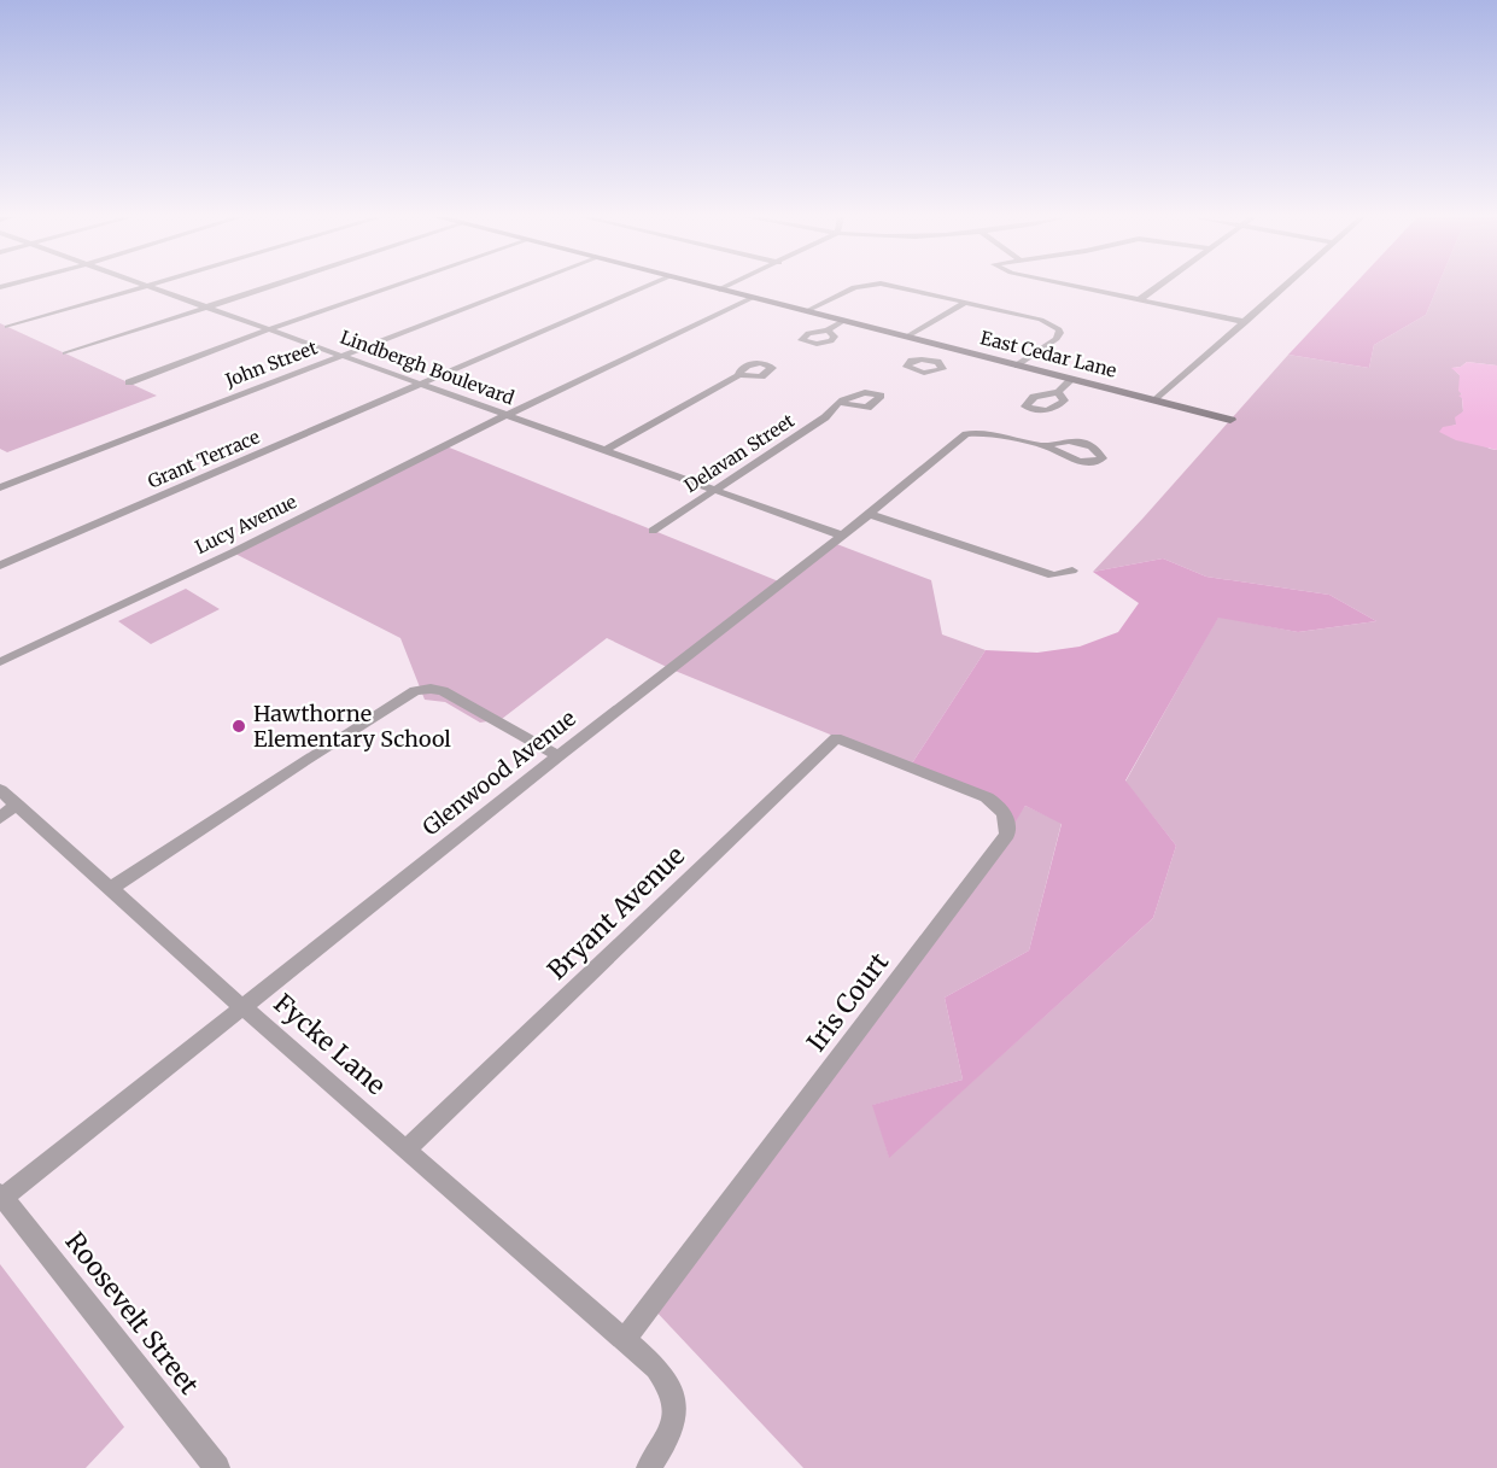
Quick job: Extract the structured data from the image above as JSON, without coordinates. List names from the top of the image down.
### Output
{
  "streets": {
    "street": [
      "East Cedar Lane",
      "John Street",
      "Lindbergh Boulevard",
      "Delavan Street",
      "Grant Terrace",
      "Lucy Avenue",
      "Glenwood Avenue",
      "Bryant Avenue",
      "Iris Court",
      "Fycke Lane",
      "Roosevelt Street"
    ]
  },
  "crossings": [
    ["East Cedar Lane", "Lucy Avenue"],
    ["John Street", "Lindbergh Boulevard"],
    ["Lindbergh Boulevard", "Delavan Street"],
    ["Lindbergh Boulevard", "Grant Terrace"],
    ["Lindbergh Boulevard", "Lucy Avenue"],
    ["Lindbergh Boulevard", "Glenwood Avenue"],
    ["Glenwood Avenue", "Fycke Lane"],
    ["Glenwood Avenue", "Roosevelt Street"],
    ["Bryant Avenue", "Iris Court"],
    ["Bryant Avenue", "Fycke Lane"],
    ["Iris Court", "Fycke Lane"]
  ],
  "places": ["Hawthorne Elementary School"]
}
